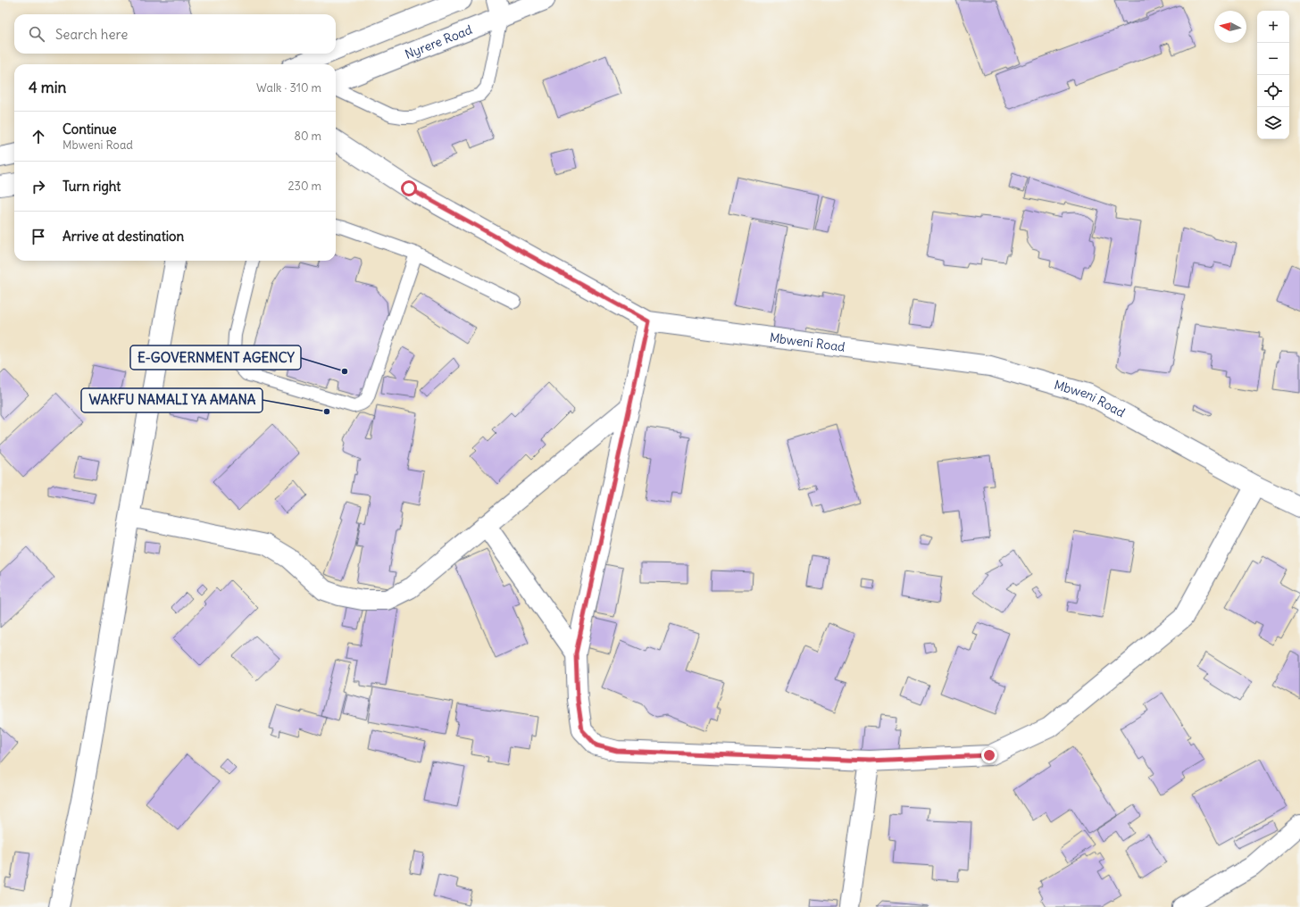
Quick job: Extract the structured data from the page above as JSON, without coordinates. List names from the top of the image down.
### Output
{
  "streets": {
    "street": ["Nyrere Road", "Mbweni Road"]
  },
  "places": ["E-GOVERNMENT AGENCY", "WAKFU NAMALI YA AMANA"],
  "north": "left",
  "page": {
    "map_buttons": ["+", "−"],
    "search": "Search here",
    "heading": ["4 min", "Walk · 310 m"],
    "list": [
      ["Continue", "Mbweni Road", "80 m"],
      ["Turn right", "230 m"],
      "Arrive at destination"
    ]
  }
}
